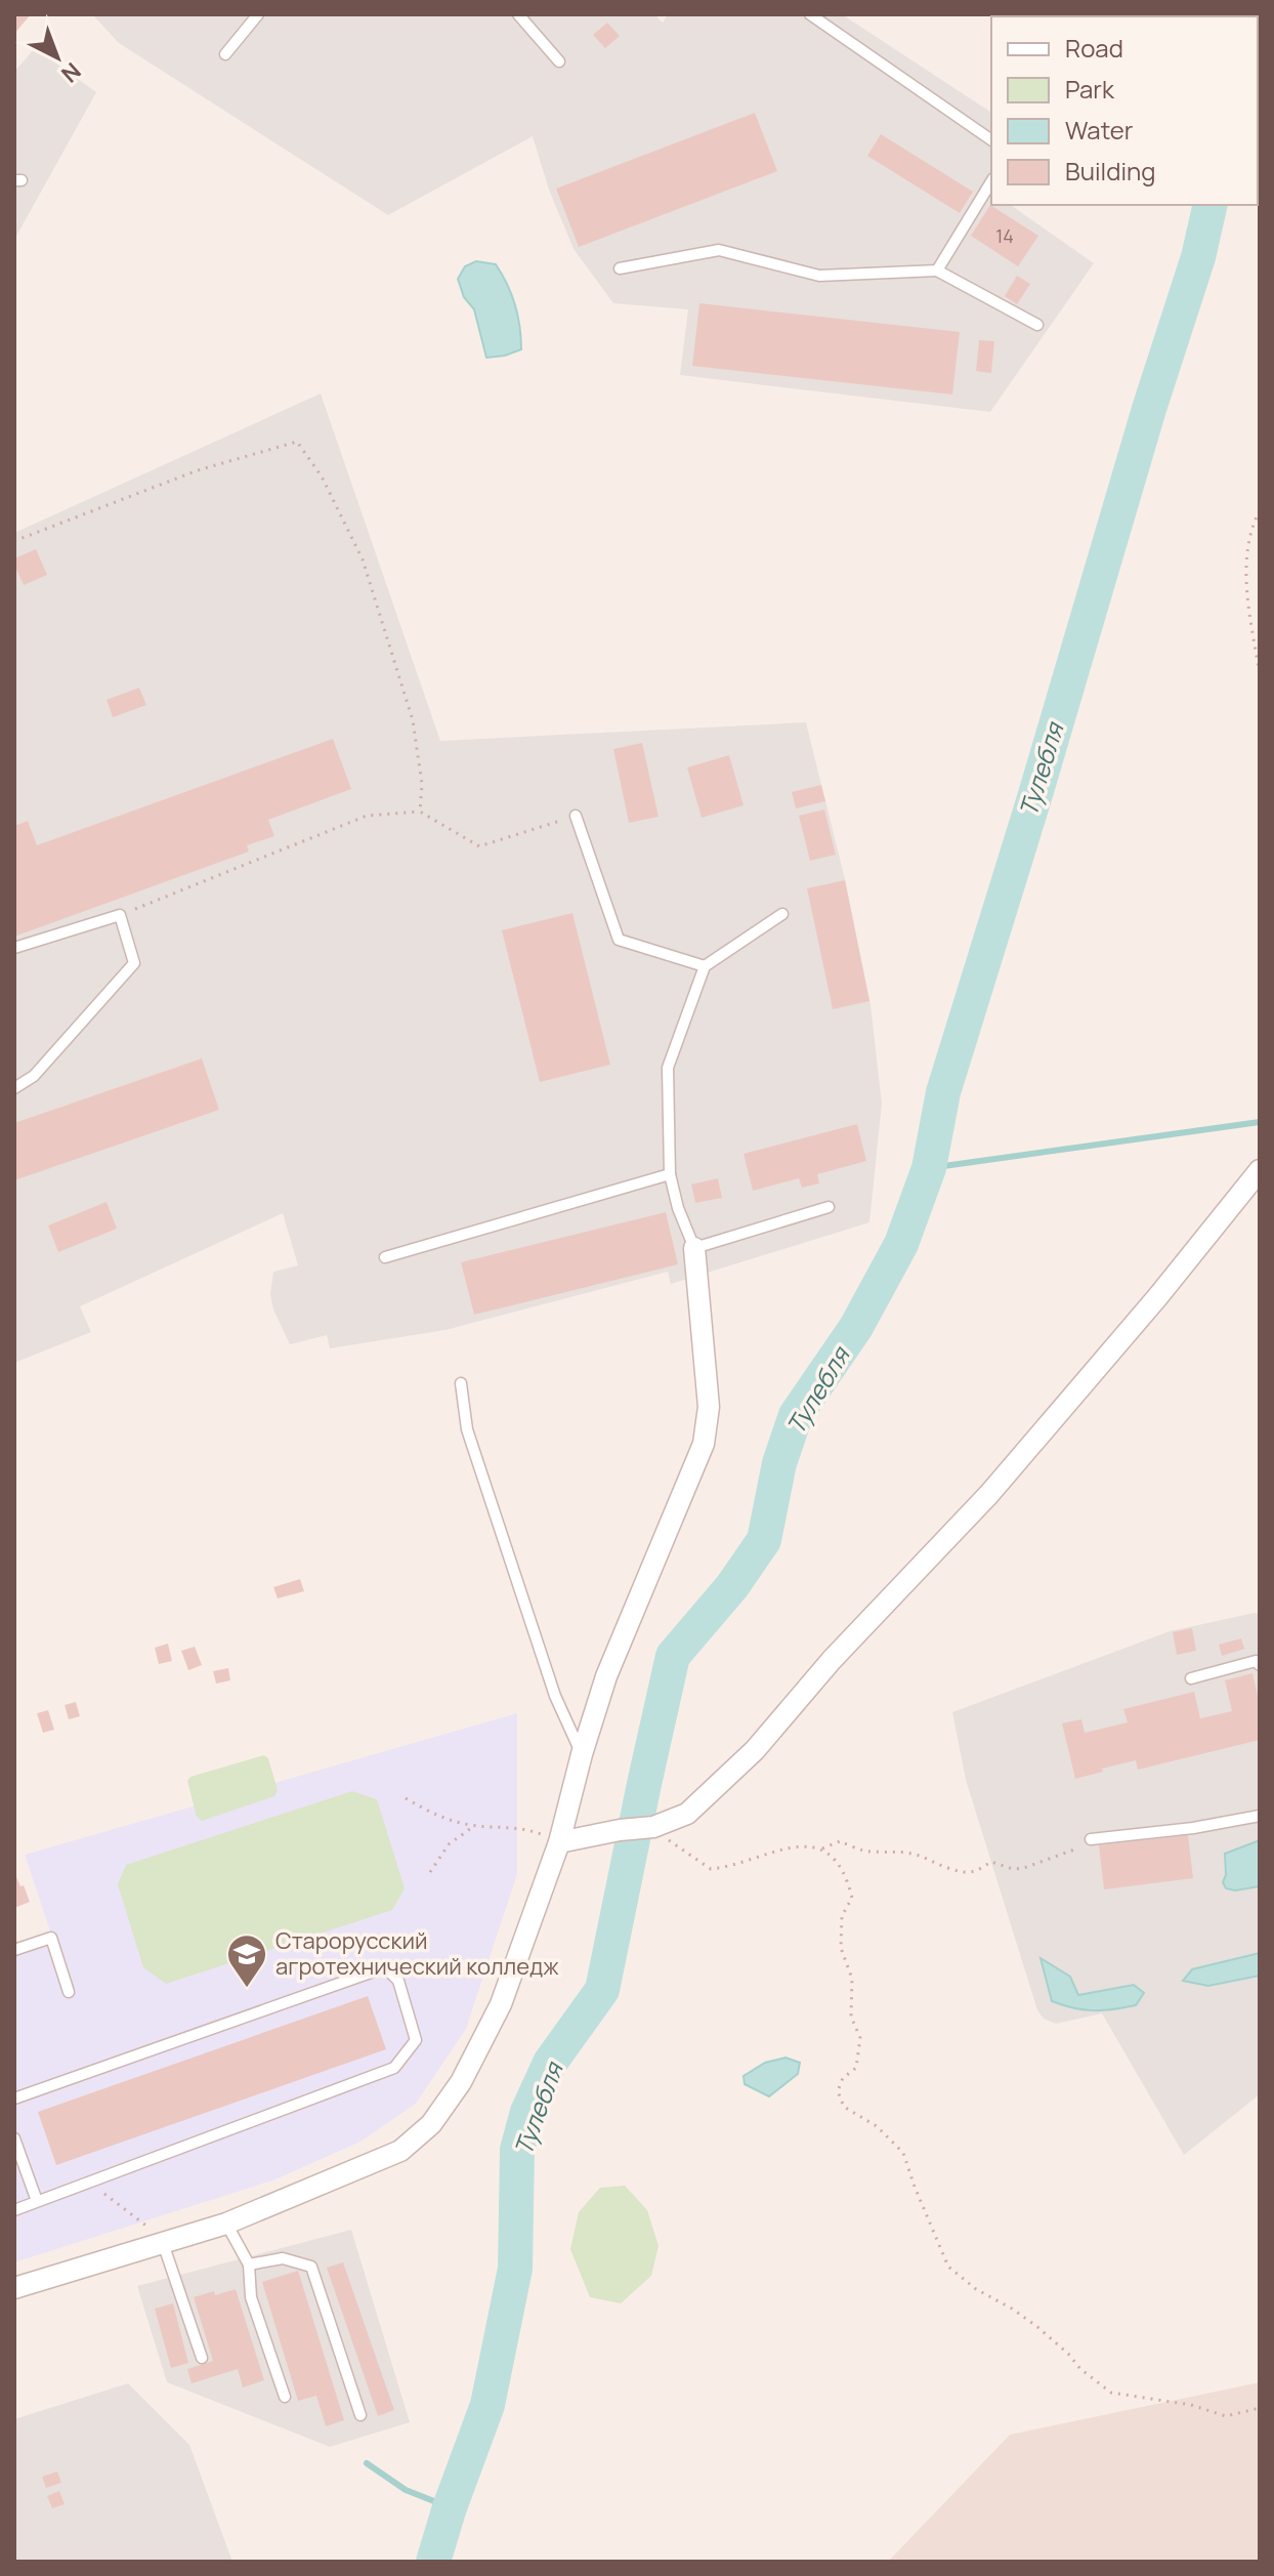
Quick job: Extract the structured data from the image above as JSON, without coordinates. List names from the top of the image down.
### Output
{
  "water": ["Тулебля"],
  "places": {
    "school or university": ["Старорусский агротехнический колледж"]
  },
  "house_numbers": ["14"],
  "legend": [
    "Road",
    "Park",
    "Water",
    "Building"
  ],
  "north": "bottom right"
}
